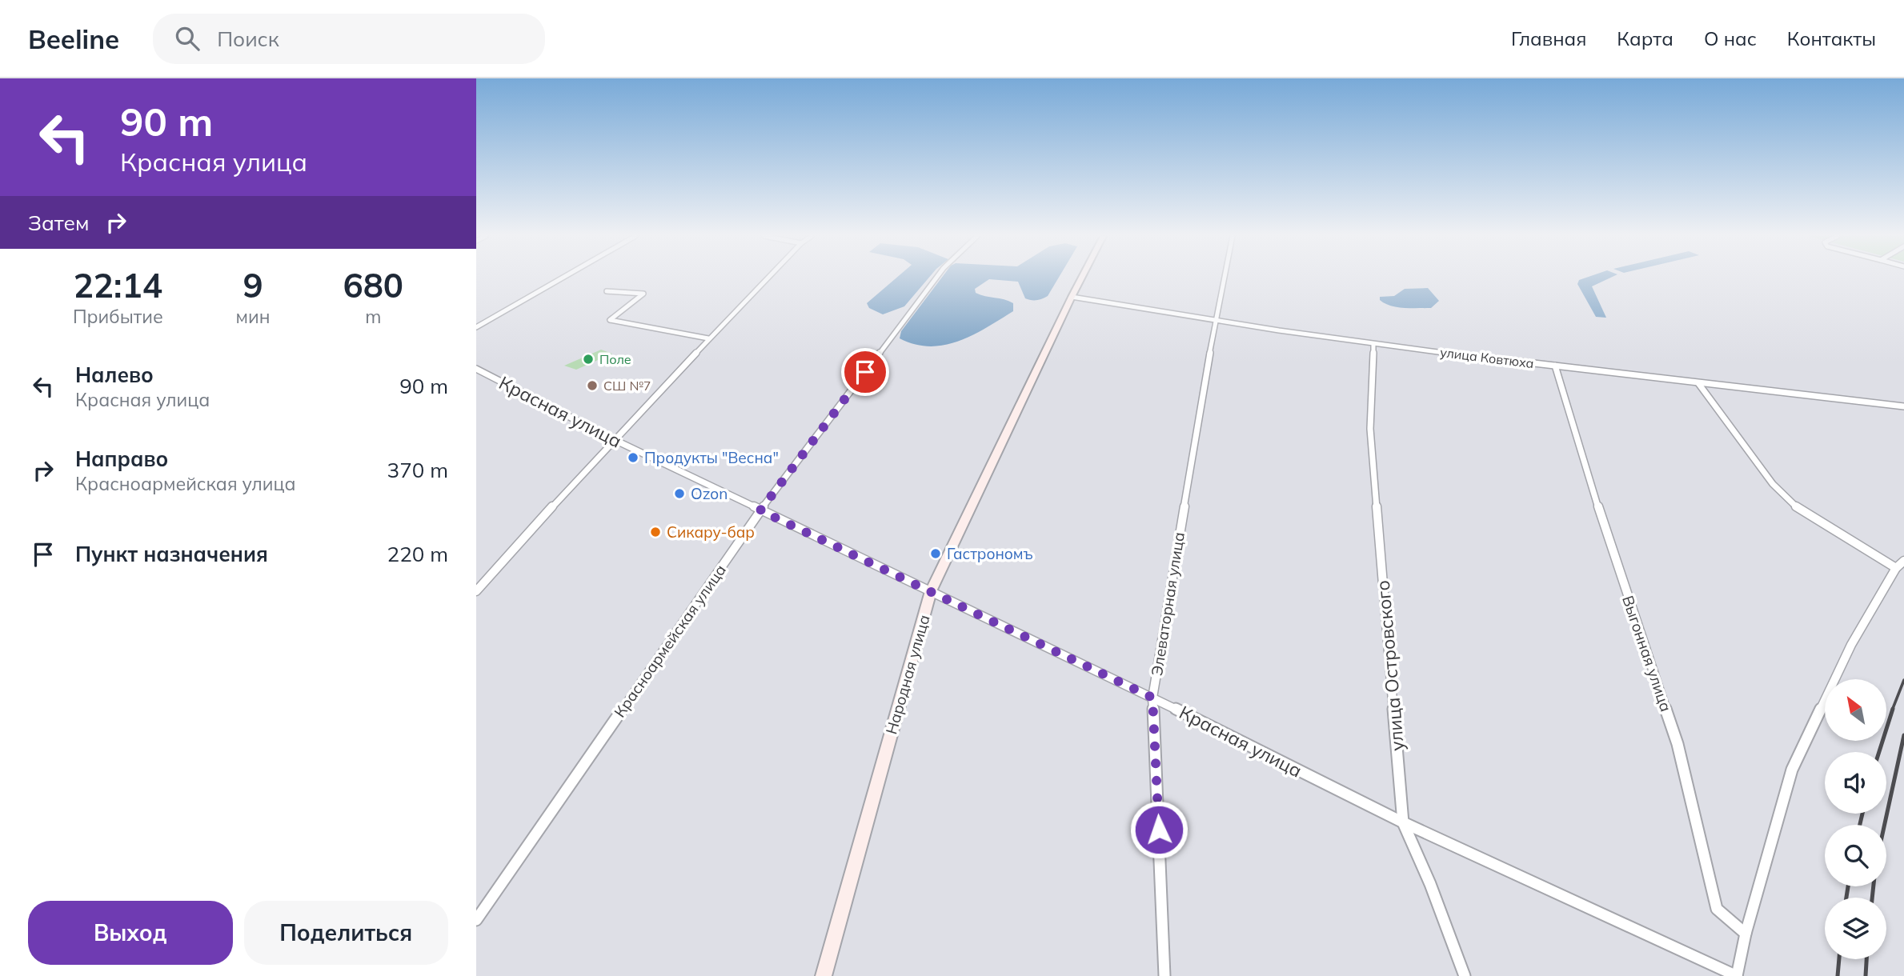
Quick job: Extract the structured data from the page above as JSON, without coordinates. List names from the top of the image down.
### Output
{
  "streets": {
    "main road": ["Народная улица"],
    "street": [
      "улица Ковтюха",
      "Красная улица",
      "Элеваторная улица",
      "Красноармейская улица",
      "Выгонная улица",
      "улица Островского"
    ]
  },
  "crossings": [
    ["улица Ковтюха", "Элеваторная улица"],
    ["улица Ковтюха", "Выгонная улица"],
    ["улица Ковтюха", "улица Островского"],
    ["улица Ковтюха", "Народная улица"],
    ["Красная улица", "Элеваторная улица"],
    ["Красная улица", "Красноармейская улица"],
    ["Красная улица", "улица Островского"],
    ["Красная улица", "Народная улица"]
  ],
  "places": [
    "Поле",
    "СШ №7",
    "Продукты \"Весна\"",
    "Ozon",
    "Сикару-бар",
    "Гастрономъ"
  ],
  "north": "top left",
  "page": {
    "header": "Beeline",
    "search": "Поиск",
    "nav": [
      "Главная",
      "Карта",
      "О нас",
      "Контакты"
    ],
    "turn": ["90 m", "Красная улица"],
    "then": "Затем",
    "eta": [
      "22:14",
      "Прибытие",
      "9",
      "мин",
      "680",
      "m"
    ],
    "list": [
      {
        "name": "Налево",
        "note": "Красная улица",
        "value": "90 m"
      },
      {
        "name": "Направо",
        "note": "Красноармейская улица",
        "value": "370 m"
      },
      {
        "name": "Пункт назначения",
        "value": "220 m"
      }
    ],
    "buttons": ["Выход", "Поделиться"]
  }
}
